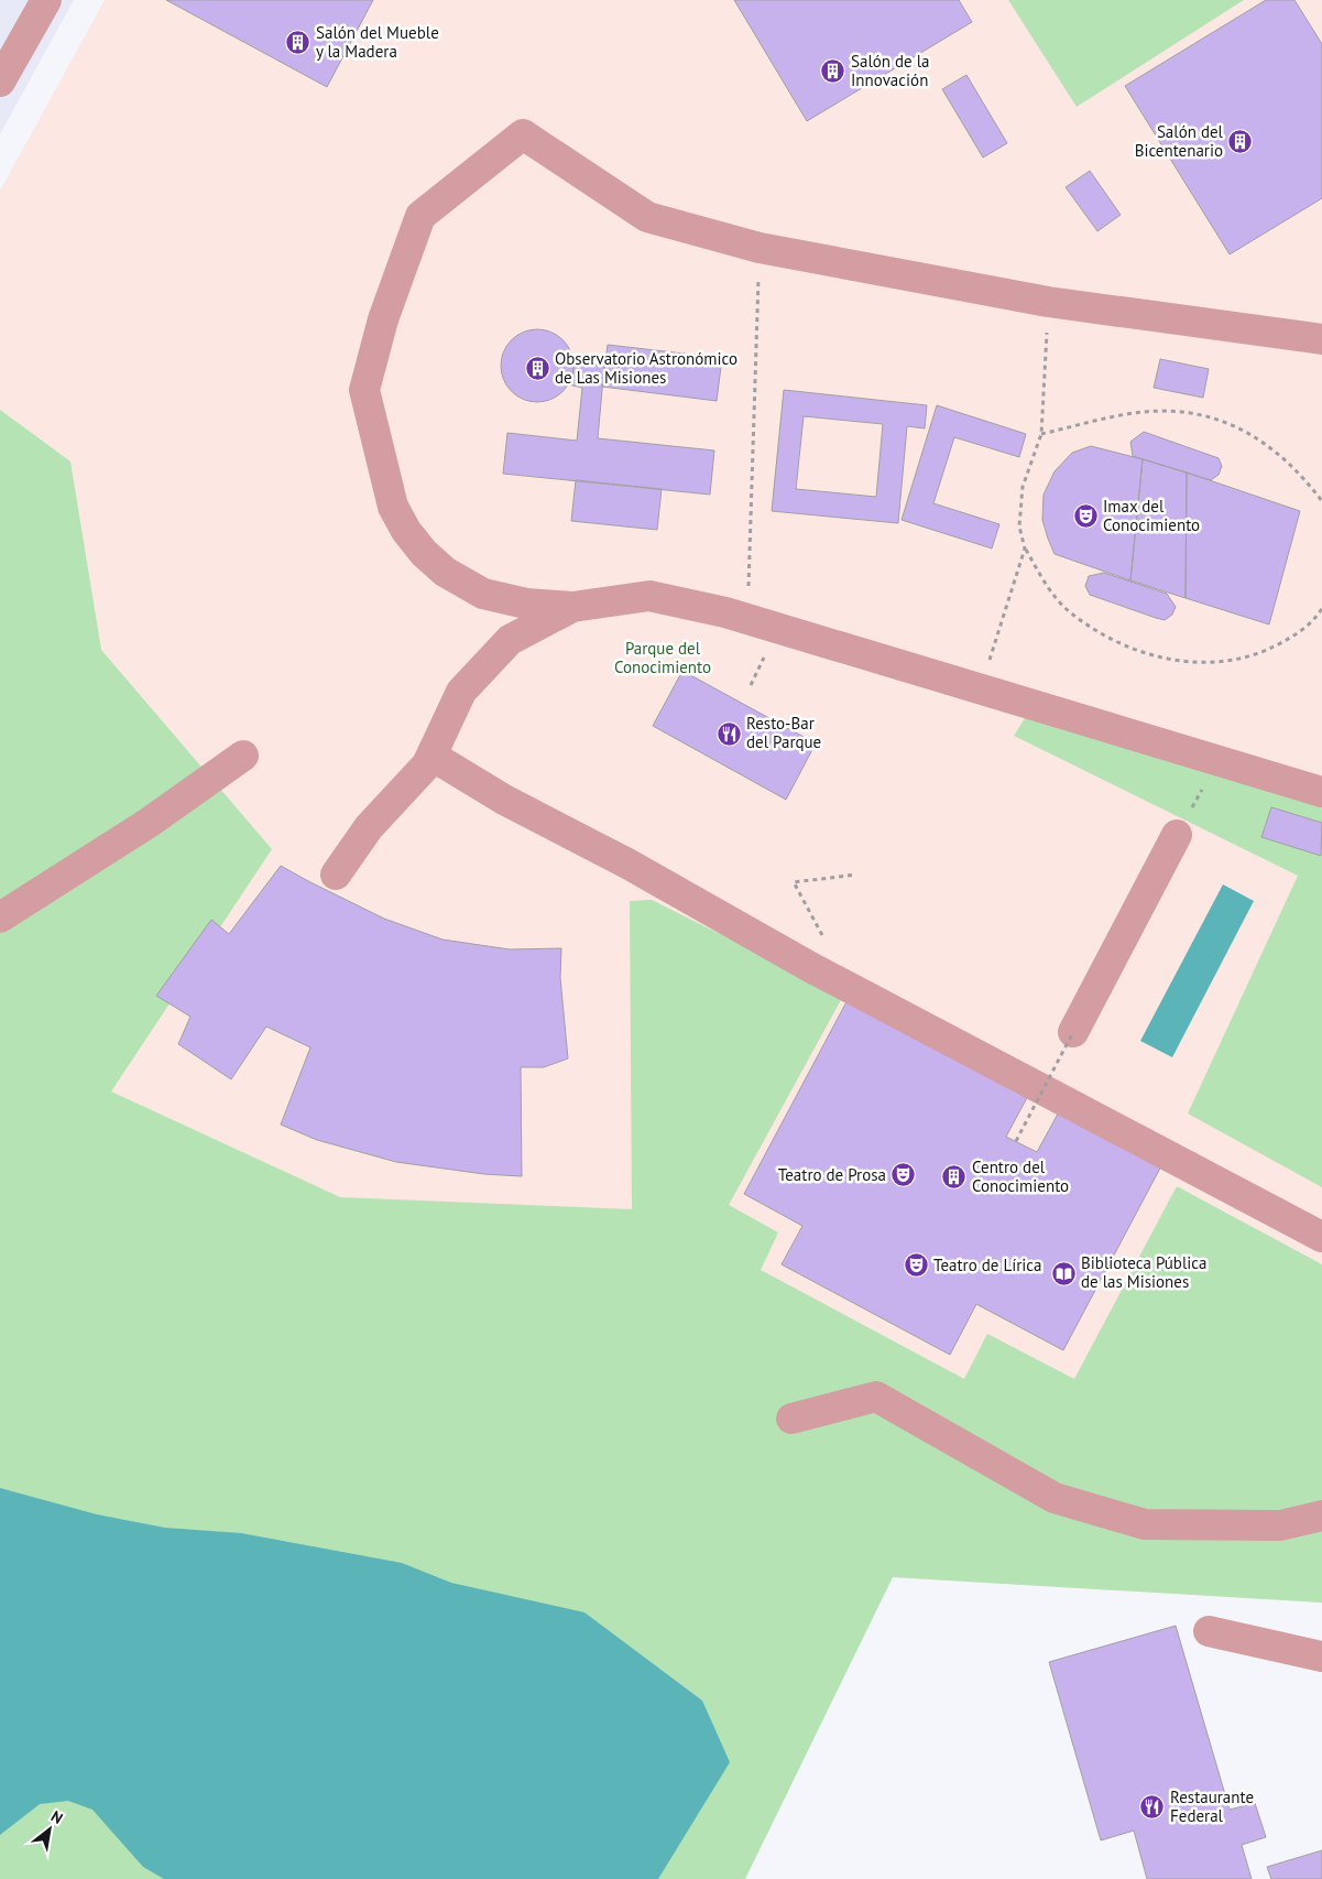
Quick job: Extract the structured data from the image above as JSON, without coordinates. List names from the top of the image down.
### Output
{
  "parks": ["Parque del Conocimiento"],
  "places": {
    "building": [
      "Salón del Mueble y la Madera",
      "Salón de la Innovación",
      "Salón del Bicentenario",
      "Observatorio Astronómico de Las Misiones",
      "Centro del Conocimiento"
    ],
    "theatre": ["Imax del Conocimiento", "Teatro de Prosa", "Teatro de Lírica"],
    "restaurant": ["Resto-Bar del Parque", "Restaurante Federal"],
    "library": ["Biblioteca Pública de las Misiones"]
  },
  "north": "top right"
}
